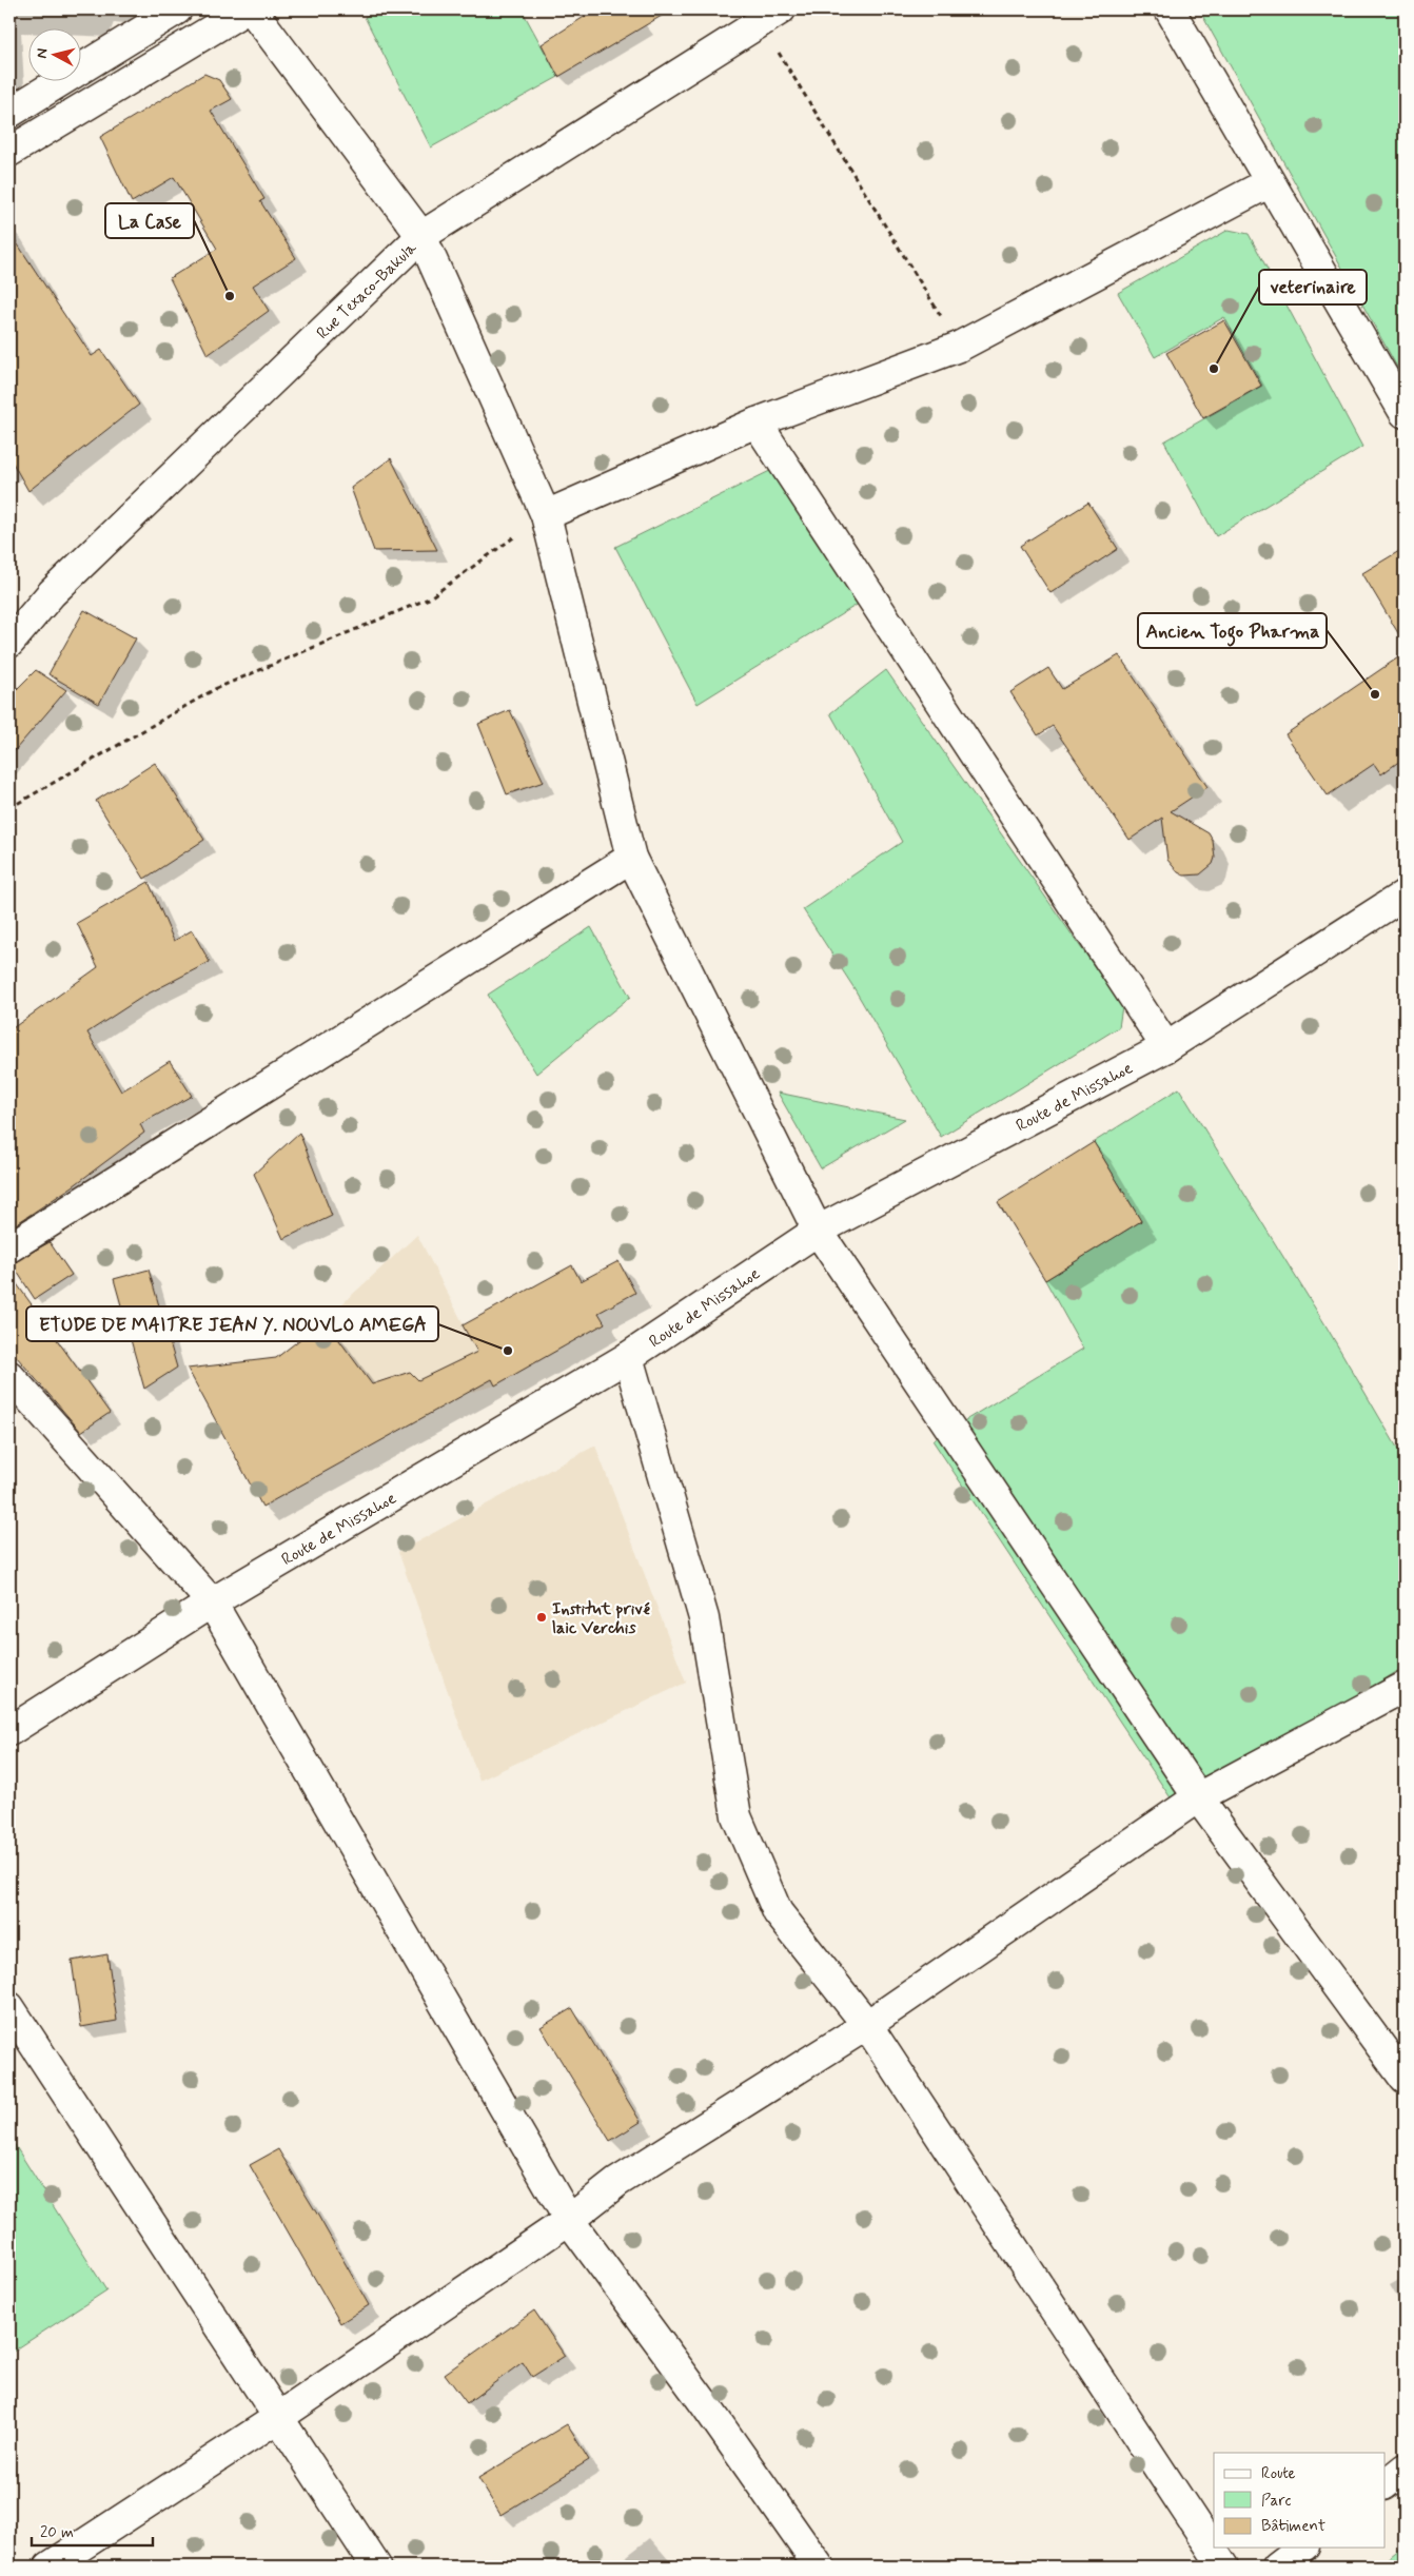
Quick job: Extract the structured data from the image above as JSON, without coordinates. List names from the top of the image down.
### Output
{
  "streets": {
    "street": ["Rue Texaco-Bakula", "Route de Missahoe"]
  },
  "places": [
    "La Case",
    "veterinaire",
    "Ancien Togo Pharma",
    "ETUDE DE MAITRE JEAN Y. NOUVLO AMEGA",
    "Institut privé laic Verchis"
  ],
  "legend": ["Route", "Parc", "Bâtiment"],
  "scale_bar": "20 m",
  "north": "left"
}
